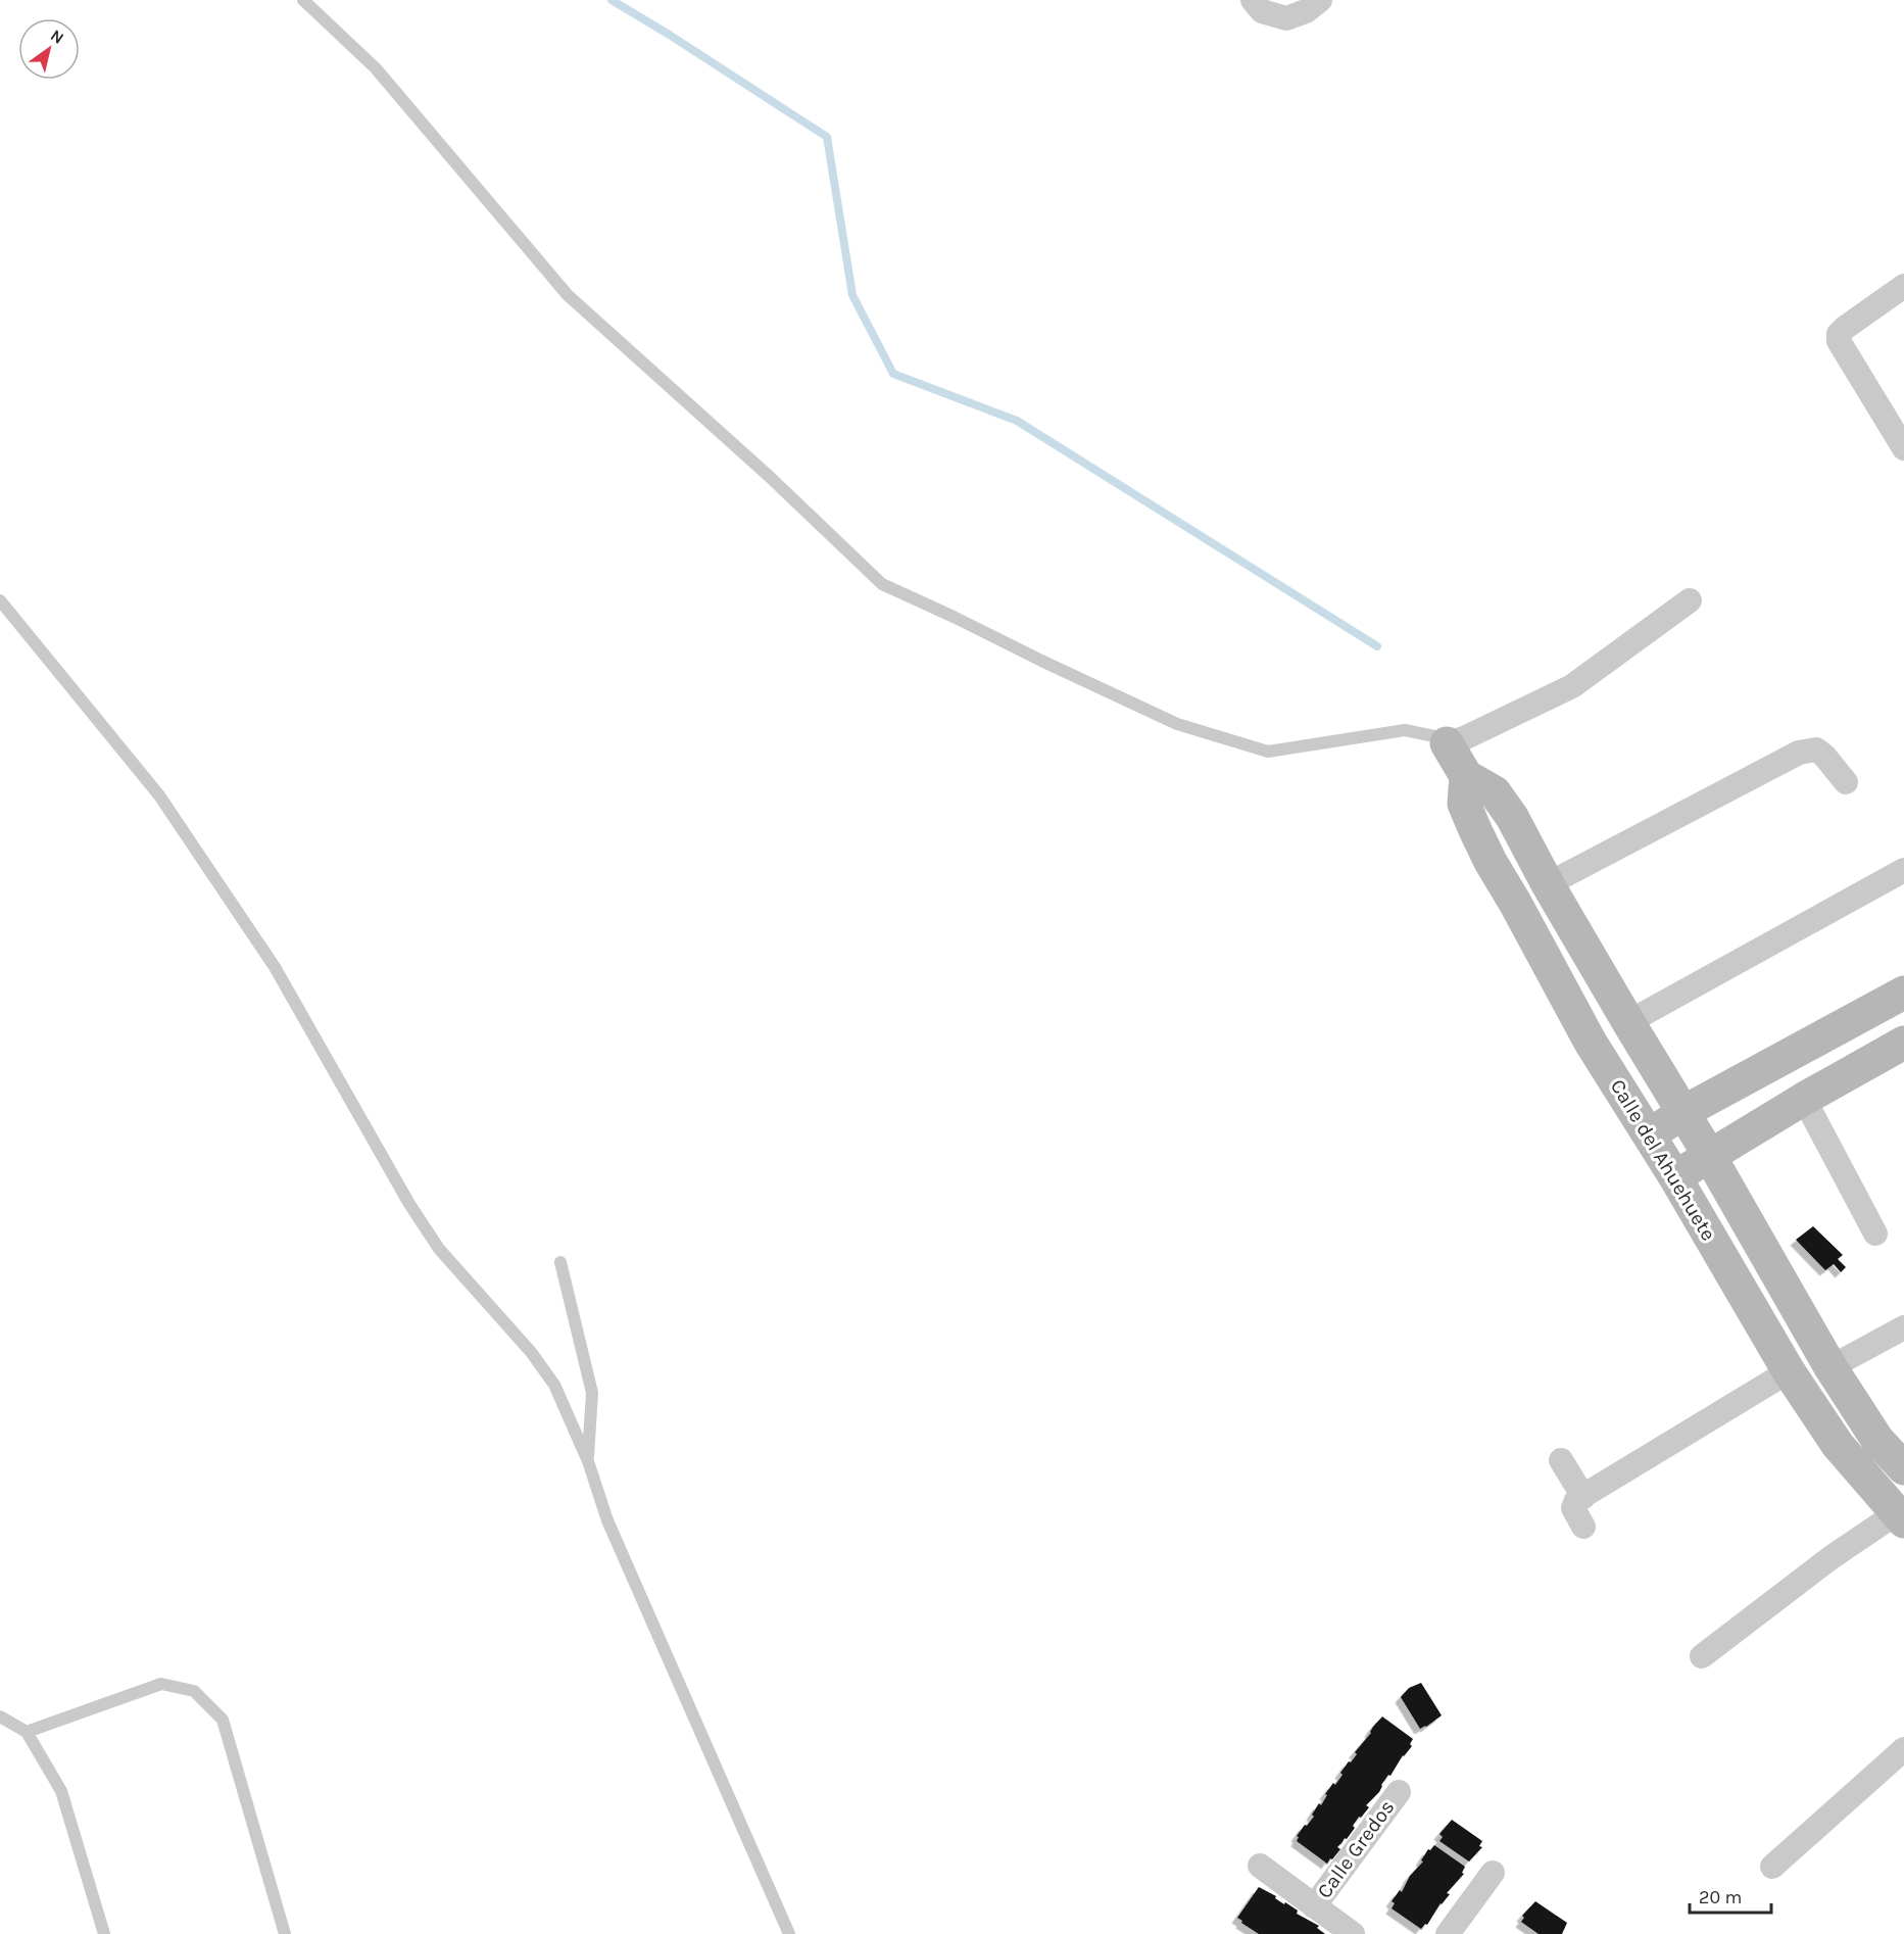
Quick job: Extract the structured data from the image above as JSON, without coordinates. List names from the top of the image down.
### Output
{
  "streets": {
    "street": ["Calle del Ahuehuete", "Calle Gredos"]
  },
  "scale_bar": "20 m",
  "north": "top right"
}
